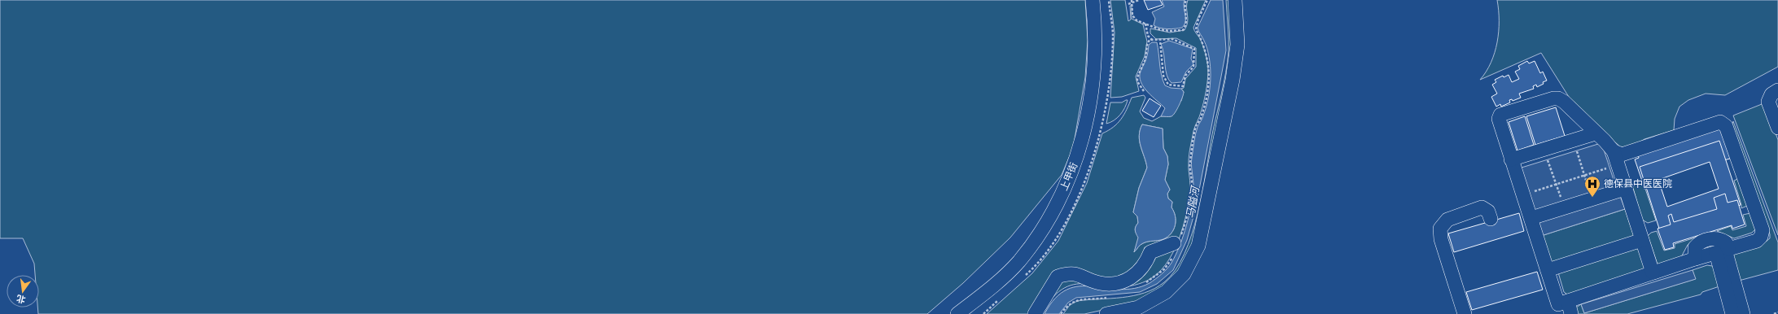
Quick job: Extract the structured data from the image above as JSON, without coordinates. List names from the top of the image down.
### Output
{
  "streets": {
    "street": ["上甲街"]
  },
  "water": ["马隘河"],
  "places": {
    "hospital": ["德保县中医医院"]
  },
  "north": "bottom"
}
